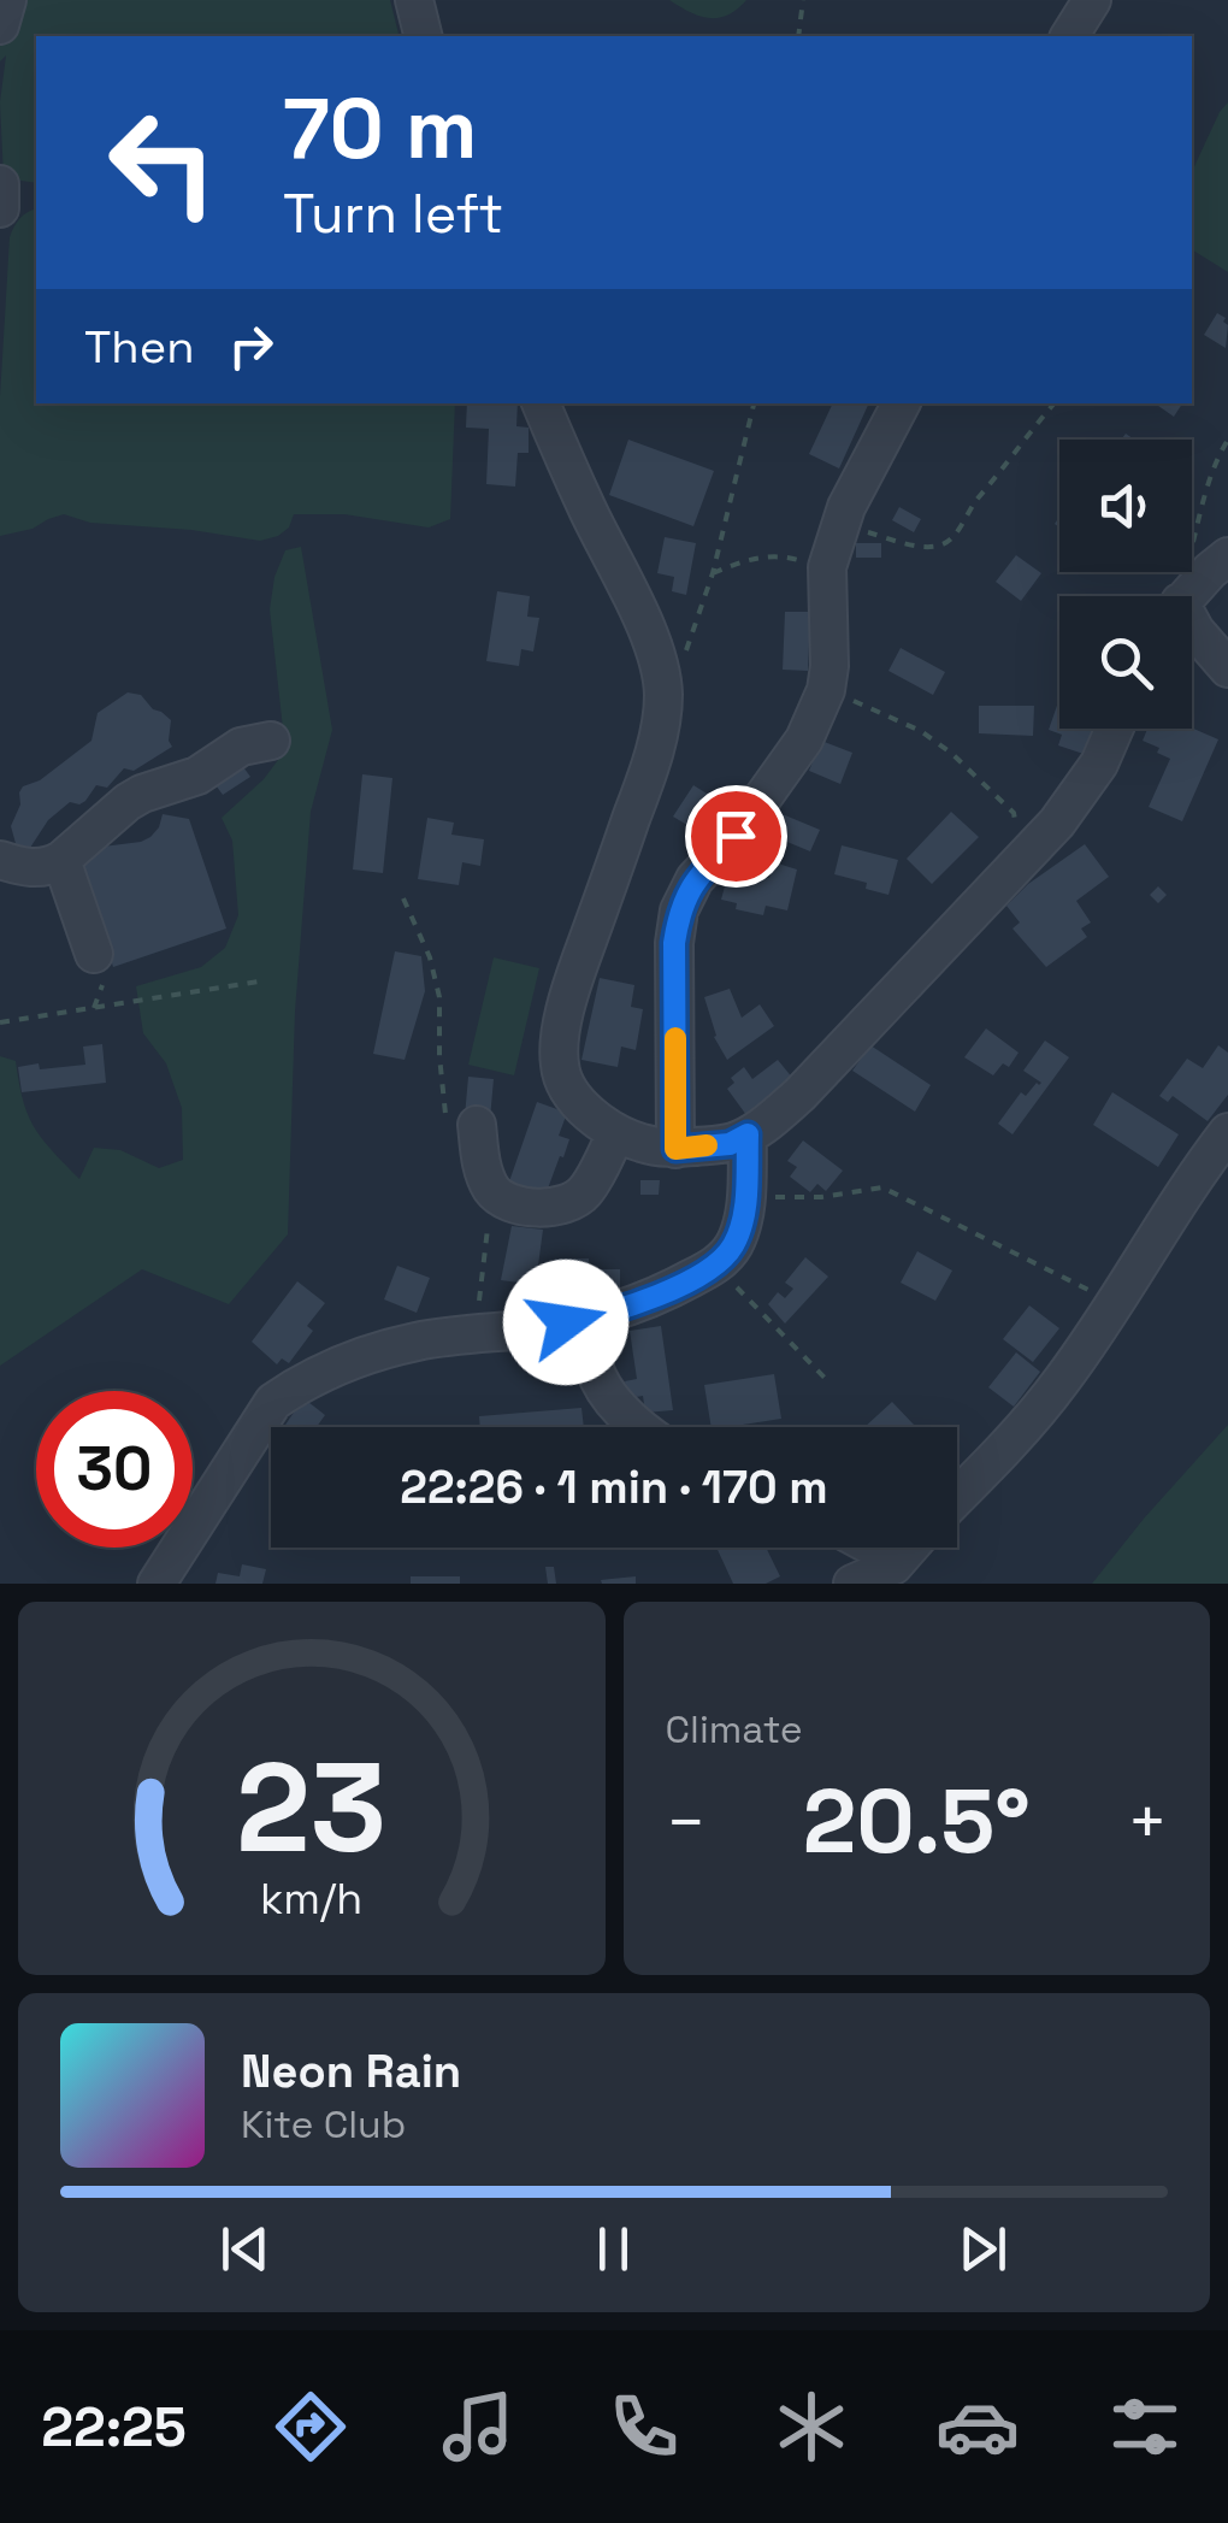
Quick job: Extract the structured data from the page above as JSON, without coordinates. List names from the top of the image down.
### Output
{
  "page": {
    "turn": ["70 m", "Turn left"],
    "then": "Then",
    "limit": "30",
    "trip": "22:26 · 1 min · 170 m",
    "tile": "Climate",
    "heat": ["−", "20.5°", "+"],
    "song": ["Neon Rain", "Kite Club"],
    "tabs": "22:25",
    "gauge": ["23", "km/h"]
  }
}
